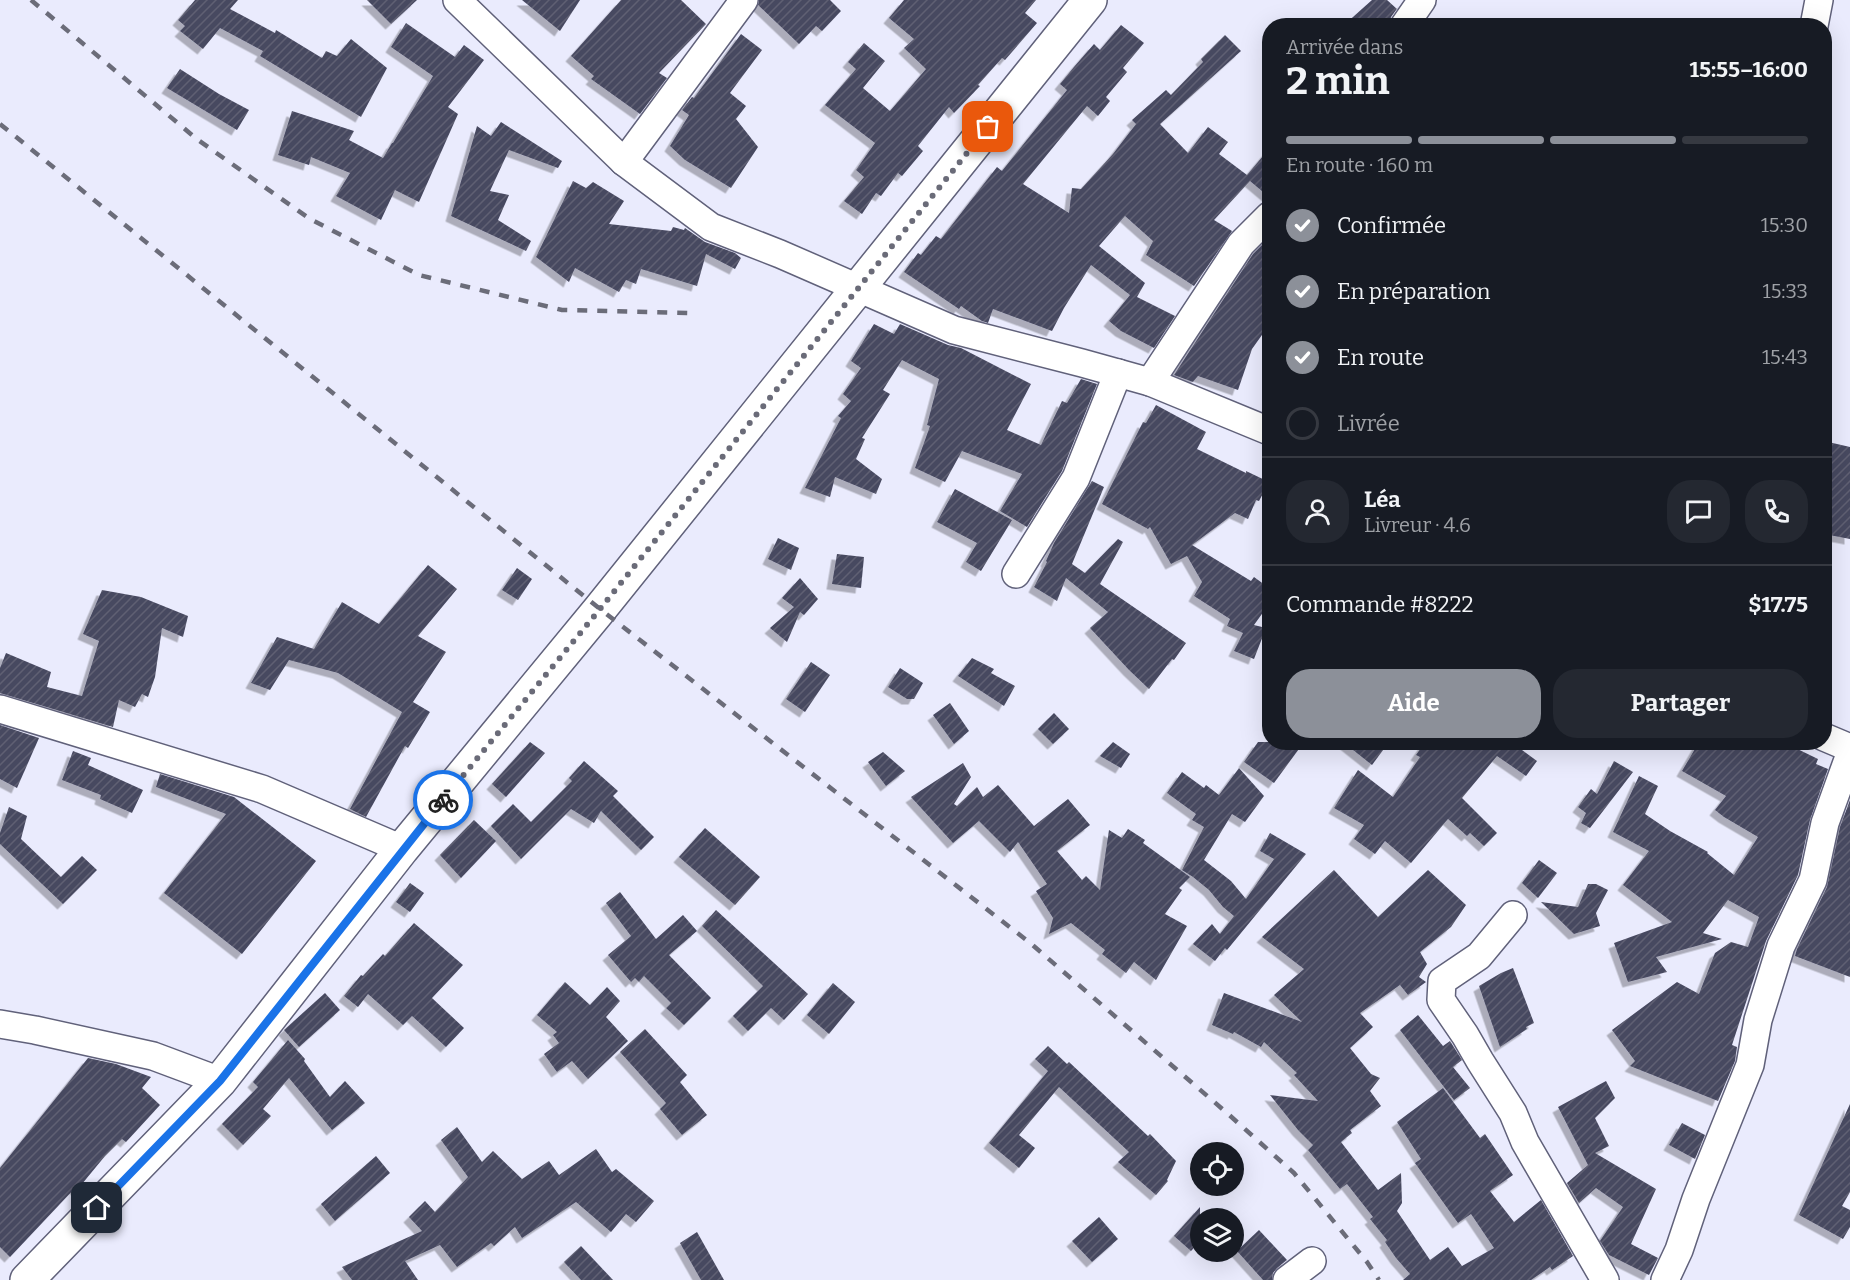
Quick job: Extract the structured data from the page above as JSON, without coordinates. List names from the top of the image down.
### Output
{
  "page": {
    "heading": ["2 min", "Arrivée dans", "15:55–16:00"],
    "panel": [
      "Léa",
      "Livreur · 4.6",
      "Commande #8222",
      "$17.75"
    ],
    "bar": "En route · 160 m",
    "list": [
      ["Confirmée", "15:30"],
      ["En préparation", "15:33"],
      ["En route", "15:43"],
      "Livrée"
    ],
    "buttons": ["Aide", "Partager"]
  }
}
